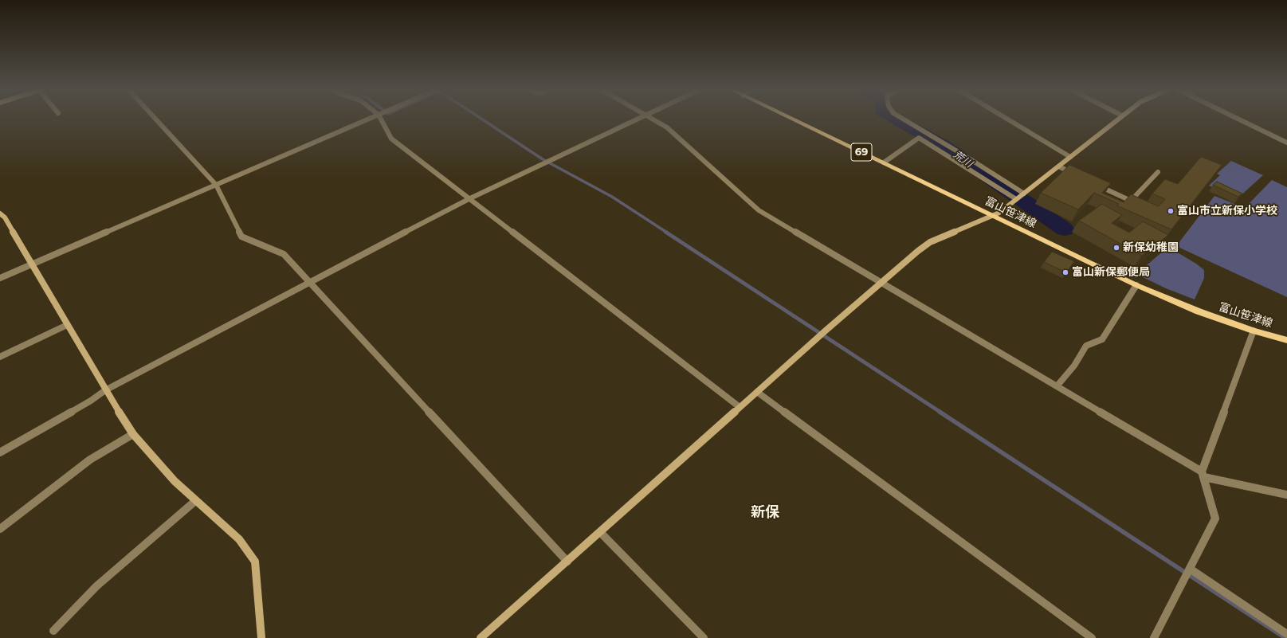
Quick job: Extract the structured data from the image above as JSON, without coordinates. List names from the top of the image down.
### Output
{
  "streets": {
    "main road": ["69", "富山笹津線"]
  },
  "districts": ["新保"],
  "water": ["荒川"],
  "places": ["富山市立新保小学校", "新保幼稚園", "富山新保郵便局"]
}
